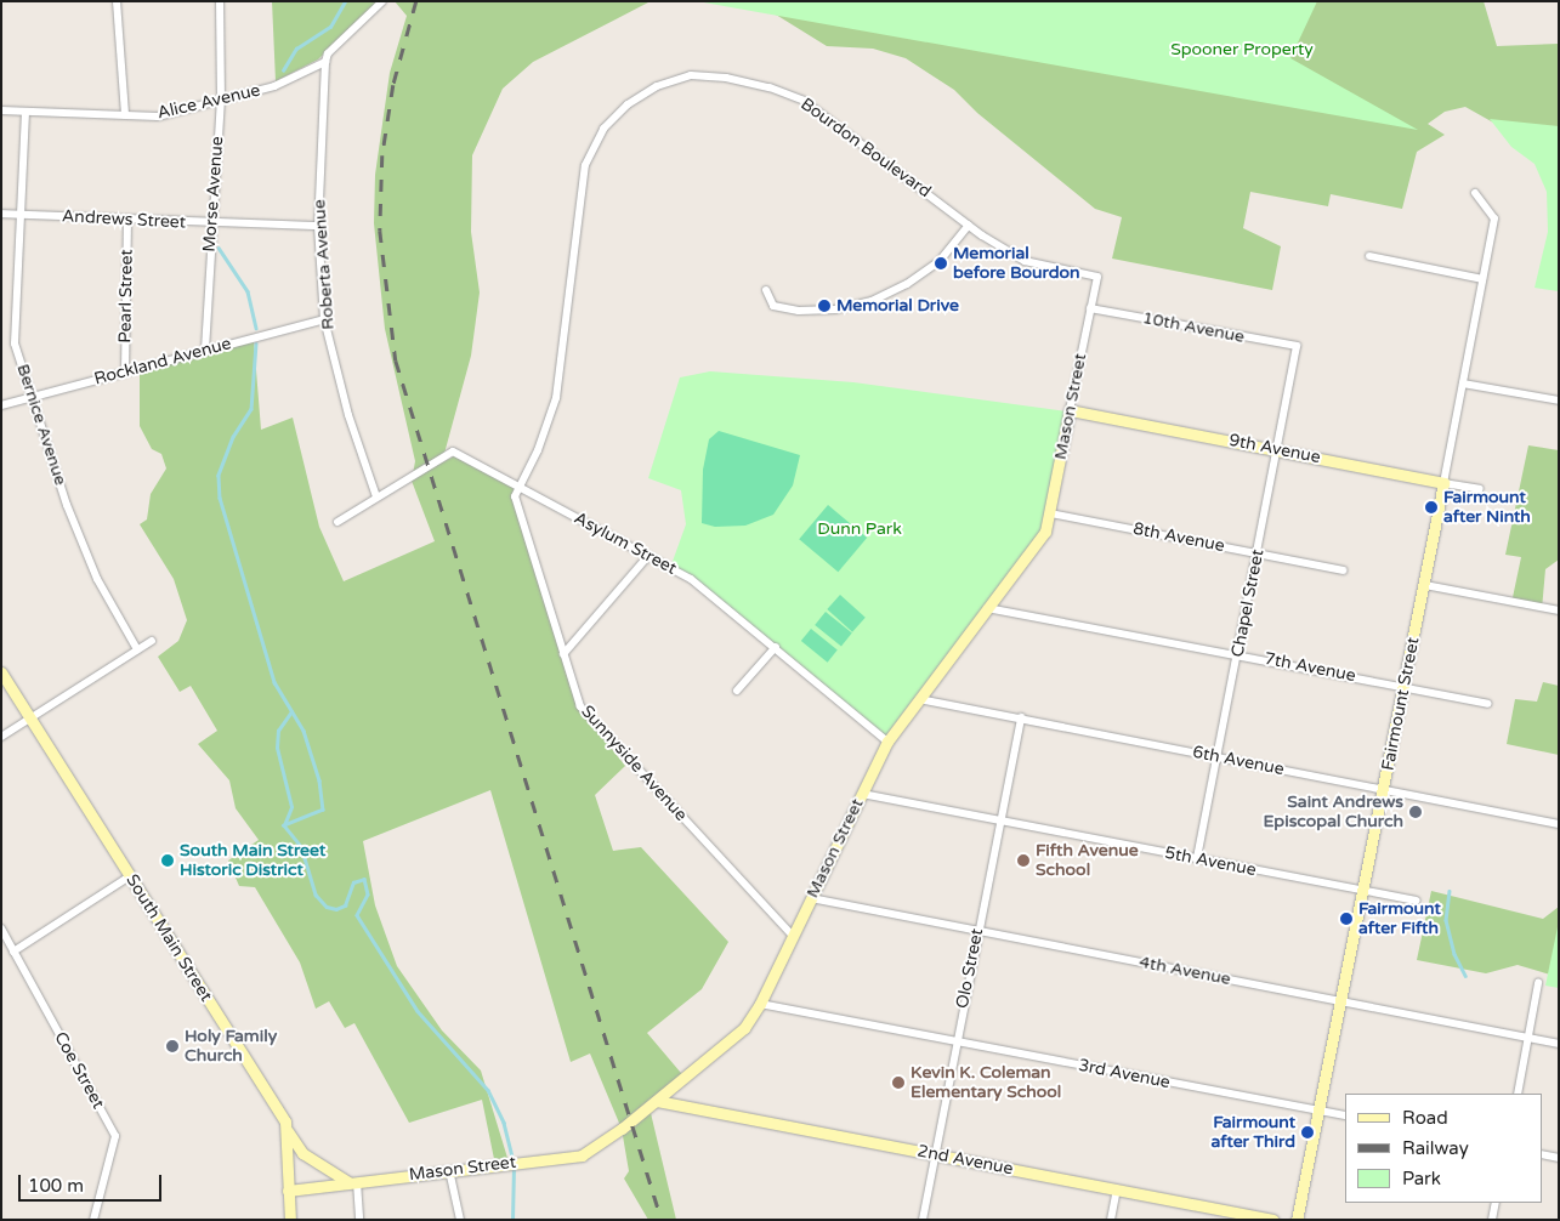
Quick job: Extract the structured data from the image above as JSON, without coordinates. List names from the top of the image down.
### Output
{
  "streets": {
    "street": [
      "Alice Avenue",
      "Bourdon Boulevard",
      "Morse Avenue",
      "Andrews Street",
      "Roberta Avenue",
      "Pearl Street",
      "10th Avenue",
      "Rockland Avenue",
      "Mason Street",
      "Bernice Avenue",
      "9th Avenue",
      "8th Avenue",
      "Asylum Street",
      "Chapel Street",
      "7th Avenue",
      "Fairmount Street",
      "6th Avenue",
      "Sunnyside Avenue",
      "5th Avenue",
      "South Main Street",
      "Olo Street",
      "4th Avenue",
      "Coe Street",
      "3rd Avenue",
      "2nd Avenue"
    ]
  },
  "crossings": [
    ["Alice Avenue", "Morse Avenue"],
    ["Alice Avenue", "Roberta Avenue"],
    ["Alice Avenue", "Bernice Avenue"],
    ["Bourdon Boulevard", "Mason Street"],
    ["Bourdon Boulevard", "Asylum Street"],
    ["Bourdon Boulevard", "Sunnyside Avenue"],
    ["Morse Avenue", "Andrews Street"],
    ["Morse Avenue", "Rockland Avenue"],
    ["Andrews Street", "Roberta Avenue"],
    ["Andrews Street", "Pearl Street"],
    ["Andrews Street", "Bernice Avenue"],
    ["Roberta Avenue", "Rockland Avenue"],
    ["Roberta Avenue", "Asylum Street"],
    ["Pearl Street", "Rockland Avenue"],
    ["10th Avenue", "Mason Street"],
    ["10th Avenue", "Chapel Street"],
    ["Rockland Avenue", "Bernice Avenue"],
    ["Mason Street", "9th Avenue"],
    ["Mason Street", "8th Avenue"],
    ["Mason Street", "Asylum Street"],
    ["Mason Street", "7th Avenue"],
    ["Mason Street", "6th Avenue"],
    ["Mason Street", "Sunnyside Avenue"],
    ["Mason Street", "5th Avenue"],
    ["Mason Street", "4th Avenue"],
    ["Mason Street", "3rd Avenue"],
    ["Mason Street", "2nd Avenue"],
    ["9th Avenue", "Chapel Street"],
    ["9th Avenue", "Fairmount Street"],
    ["8th Avenue", "Chapel Street"],
    ["Asylum Street", "Sunnyside Avenue"],
    ["Chapel Street", "7th Avenue"],
    ["Chapel Street", "6th Avenue"],
    ["Chapel Street", "5th Avenue"],
    ["7th Avenue", "Fairmount Street"],
    ["Fairmount Street", "6th Avenue"],
    ["Fairmount Street", "5th Avenue"],
    ["Fairmount Street", "4th Avenue"],
    ["Fairmount Street", "3rd Avenue"],
    ["6th Avenue", "Olo Street"],
    ["5th Avenue", "Olo Street"],
    ["Olo Street", "4th Avenue"],
    ["Olo Street", "3rd Avenue"],
    ["Olo Street", "2nd Avenue"]
  ],
  "parks": ["Spooner Property", "Dunn Park"],
  "places": [
    "Memorial before Bourdon",
    "Memorial Drive",
    "Fairmount after Ninth",
    "Saint Andrews Episcopal Church",
    "South Main Street Historic District",
    "Fifth Avenue School",
    "Fairmount after Fifth",
    "Holy Family Church",
    "Kevin K. Coleman Elementary School",
    "Fairmount after Third"
  ],
  "legend": ["Road", "Railway", "Park"],
  "scale_bar": "100 m"
}
